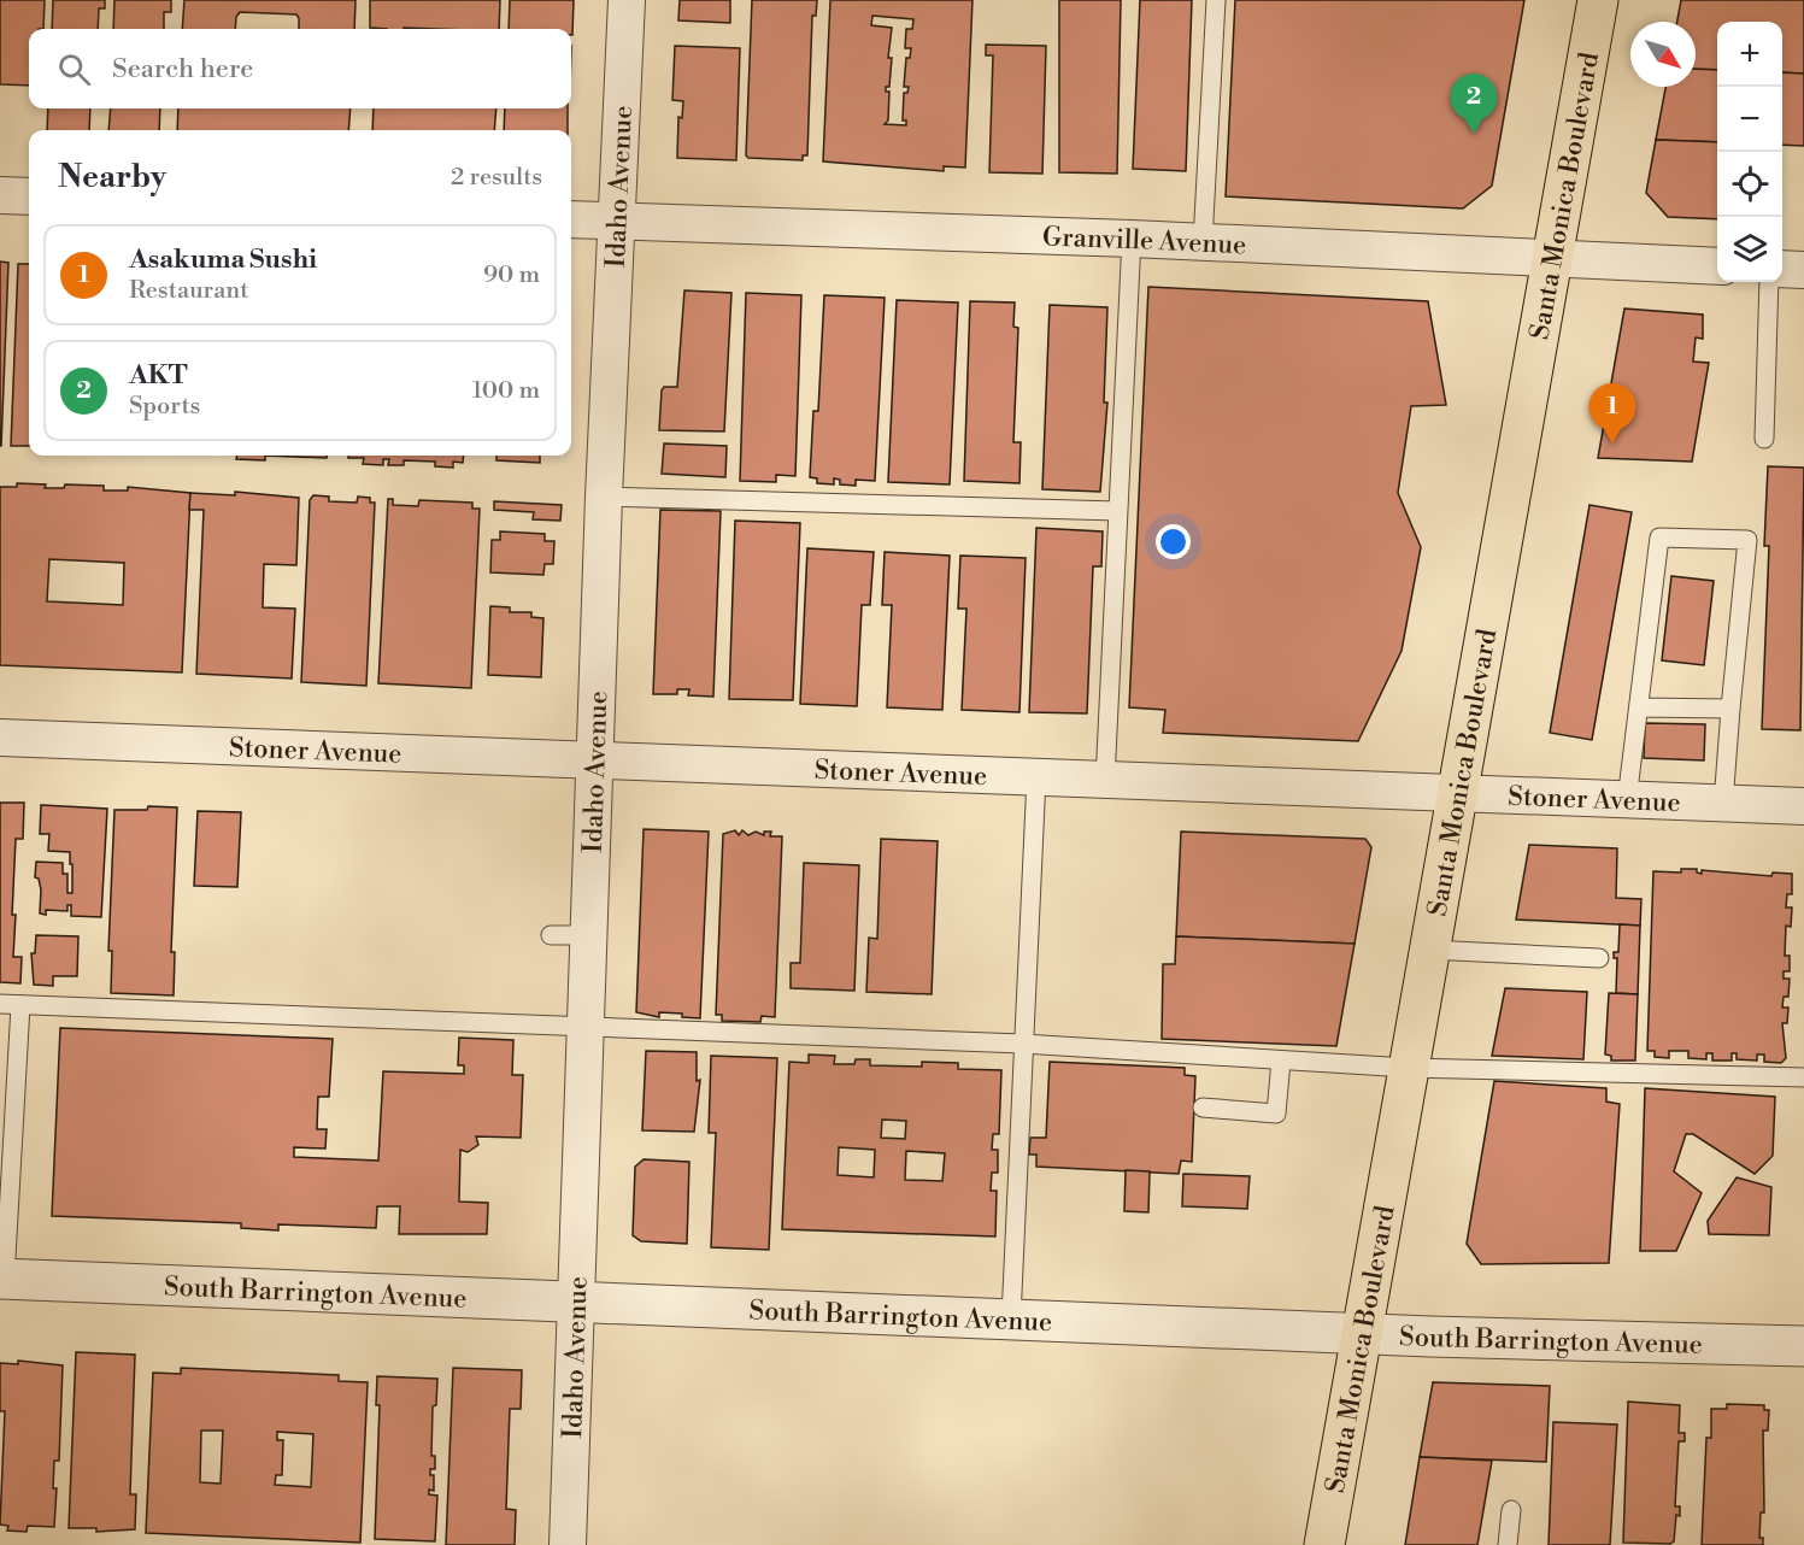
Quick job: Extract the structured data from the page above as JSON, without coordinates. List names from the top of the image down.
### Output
{
  "streets": {
    "main road": ["Santa Monica Boulevard"],
    "street": [
      "Idaho Avenue",
      "Granville Avenue",
      "Stoner Avenue",
      "South Barrington Avenue"
    ]
  },
  "crossings": [
    ["Idaho Avenue", "Granville Avenue"],
    ["Idaho Avenue", "Stoner Avenue"],
    ["Idaho Avenue", "South Barrington Avenue"],
    ["Santa Monica Boulevard", "Granville Avenue"],
    ["Santa Monica Boulevard", "Stoner Avenue"],
    ["Santa Monica Boulevard", "South Barrington Avenue"]
  ],
  "north": "bottom right",
  "page": {
    "map_buttons": ["+", "−"],
    "search": "Search here",
    "pins": ["2", "1"],
    "heading": ["Nearby", "2 results"],
    "list": [
      {
        "mark": "1",
        "name": "Asakuma Sushi",
        "note": "Restaurant",
        "value": "90 m"
      },
      {
        "mark": "2",
        "name": "AKT",
        "note": "Sports",
        "value": "100 m"
      }
    ]
  }
}
